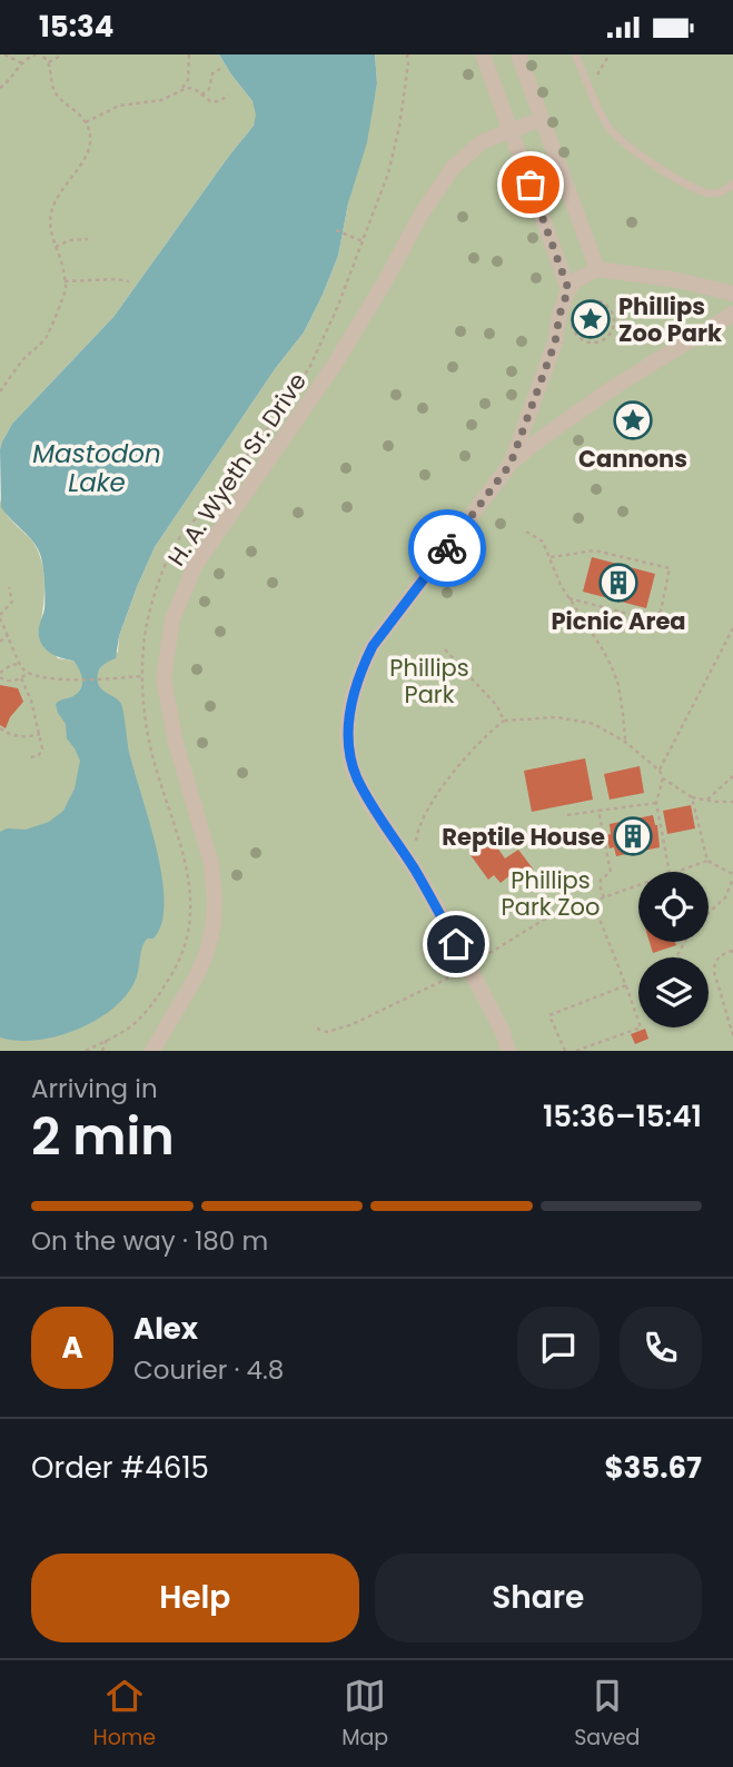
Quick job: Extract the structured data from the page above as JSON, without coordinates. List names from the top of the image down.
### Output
{
  "streets": {
    "street": ["H. A. Wyeth Sr. Drive"]
  },
  "water": ["Mastodon Lake"],
  "parks": ["Phillips Park", "Phillips Park Zoo"],
  "places": {
    "place": ["Phillips Zoo Park", "Cannons"],
    "building": ["Picnic Area", "Reptile House"]
  },
  "page": {
    "status": "15:34",
    "heading": ["2 min", "Arriving in", "15:36–15:41"],
    "panel": [
      "Alex",
      "Courier · 4.8",
      "Order #4615",
      "$35.67"
    ],
    "bar": "On the way · 180 m",
    "round": "A",
    "buttons": ["Help", "Share"],
    "tabs": ["Home", "Map", "Saved"]
  }
}
